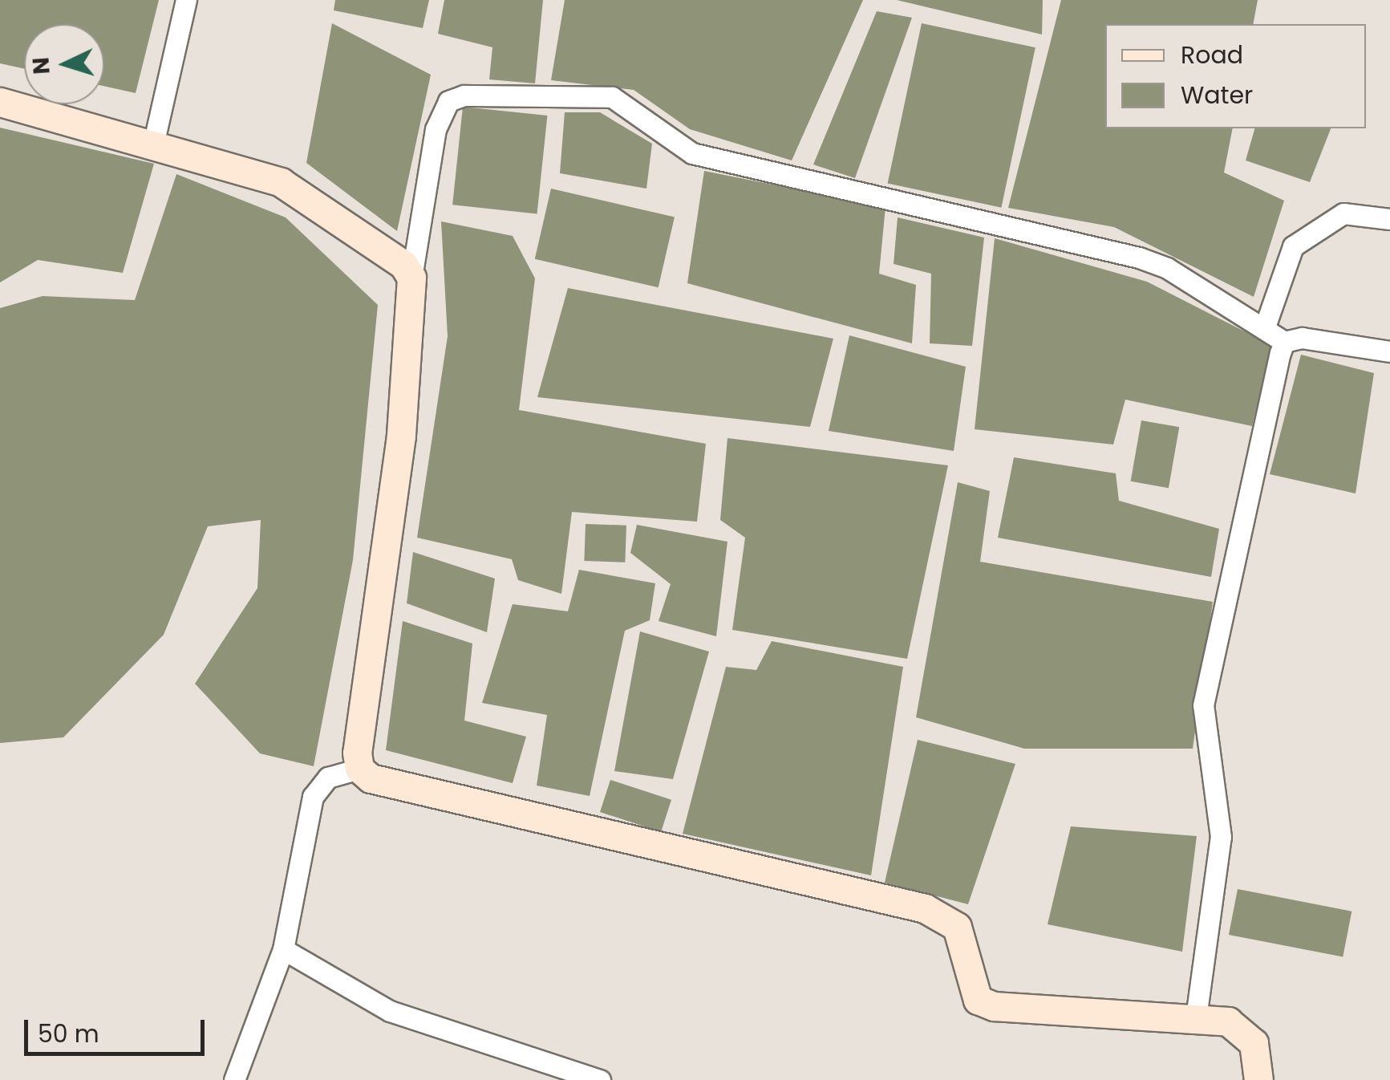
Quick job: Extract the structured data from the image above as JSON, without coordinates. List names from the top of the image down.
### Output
{
  "legend": ["Road", "Water"],
  "scale_bar": "50 m",
  "north": "left"
}
